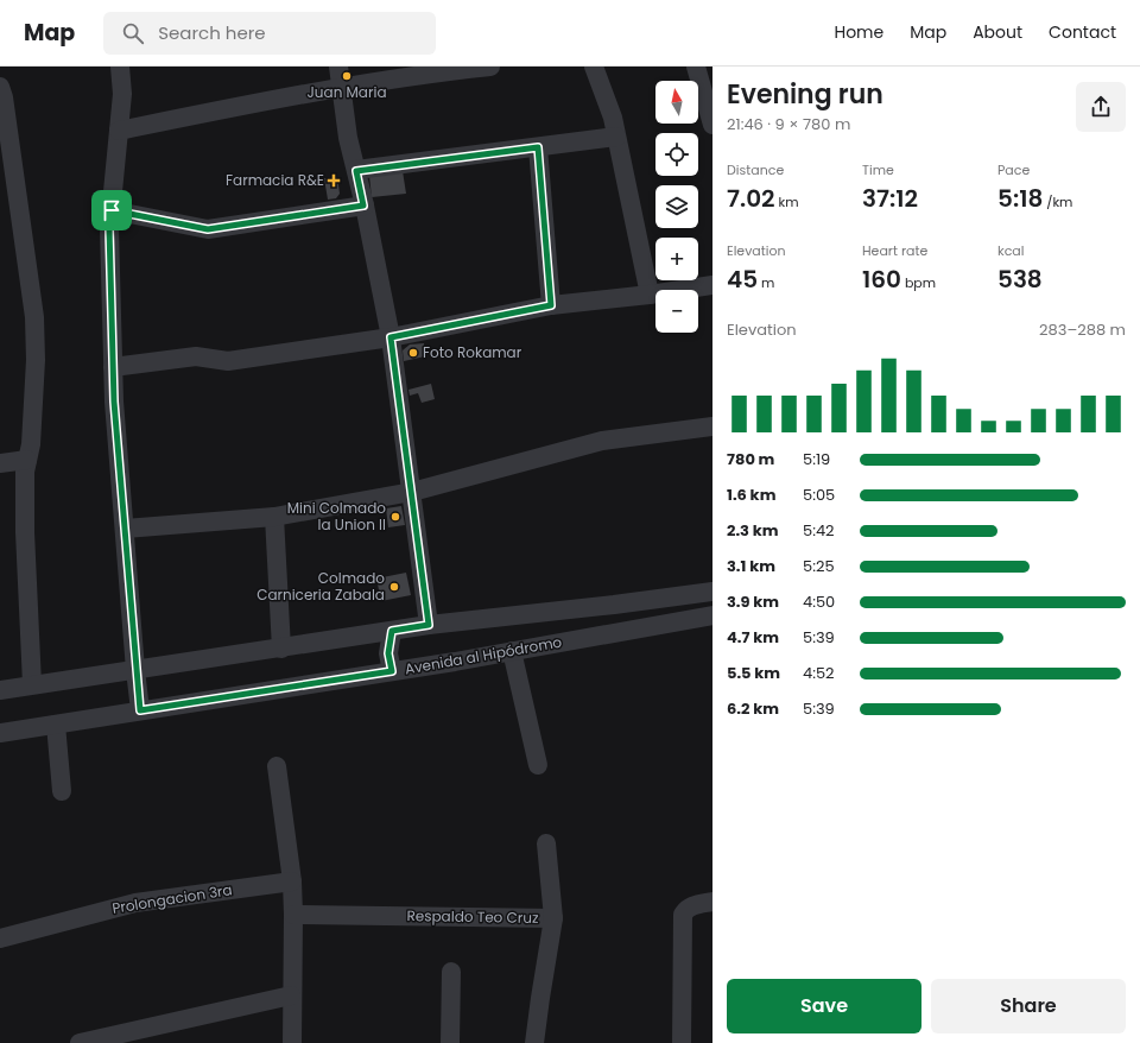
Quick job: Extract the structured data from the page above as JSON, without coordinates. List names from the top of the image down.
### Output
{
  "streets": {
    "street": ["Avenida al Hipódromo", "Prolongacion 3ra", "Respaldo Teo Cruz"]
  },
  "places": {
    "other": [
      "Juan Maria",
      "Foto Rokamar",
      "Mini Colmado la Union II",
      "Colmado Carniceria Zabala"
    ],
    "health": ["Farmacia R&E"]
  },
  "north": "top",
  "page": {
    "header": "Map",
    "search": "Search here",
    "nav": [
      "Home",
      "Map",
      "About",
      "Contact"
    ],
    "heading": ["Evening run", "21:46 · 9 × 780 m"],
    "map_buttons": ["+", "−"],
    "stats": [
      ["Distance", "7.02 km"],
      ["Time", "37:12"],
      ["Pace", "5:18 /km"],
      ["Elevation", "45 m"],
      ["Heart rate", "160 bpm"],
      ["kcal", "538"]
    ],
    "chart": ["Elevation", "283–288 m"],
    "list": [
      {
        "name": "780 m",
        "note": "5:19"
      },
      {
        "name": "1.6 km",
        "note": "5:05"
      },
      {
        "name": "2.3 km",
        "note": "5:42"
      },
      {
        "name": "3.1 km",
        "note": "5:25"
      },
      {
        "name": "3.9 km",
        "note": "4:50"
      },
      {
        "name": "4.7 km",
        "note": "5:39"
      },
      {
        "name": "5.5 km",
        "note": "4:52"
      },
      {
        "name": "6.2 km",
        "note": "5:39"
      }
    ],
    "buttons": ["Save", "Share"]
  }
}
